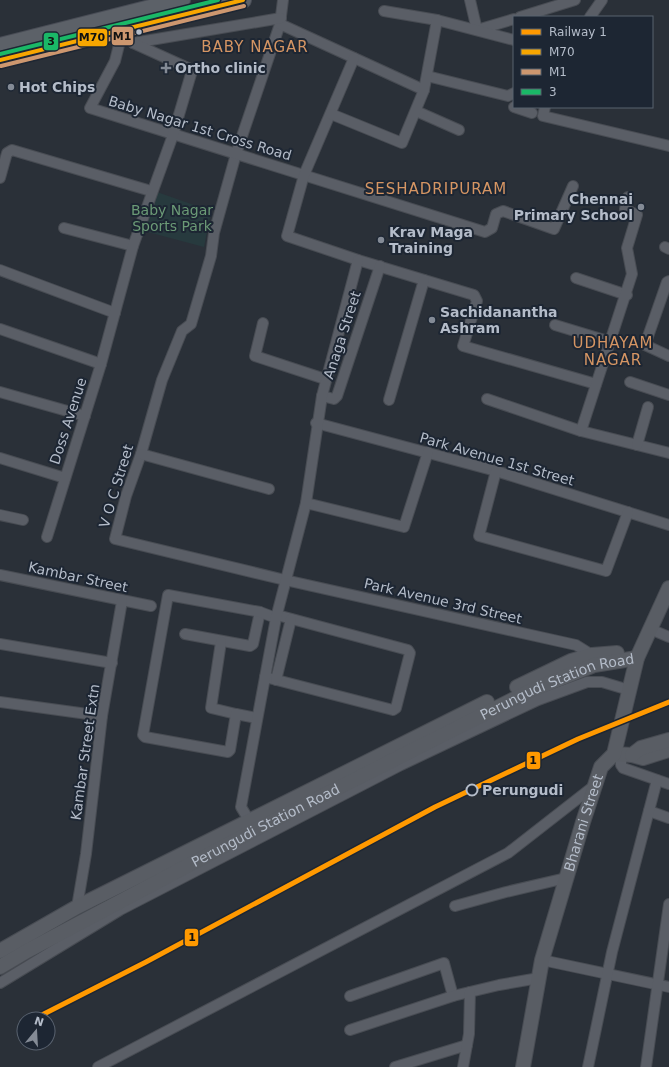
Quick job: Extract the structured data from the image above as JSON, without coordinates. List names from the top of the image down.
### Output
{
  "streets": {
    "street": [
      "Baby Nagar 1st Cross Road",
      "Anaga Street",
      "Doss Avenue",
      "Park Avenue 1st Street",
      "V O C Street",
      "Kambar Street",
      "Park Avenue 3rd Street",
      "Perungudi Station Road",
      "Kambar Street Extn",
      "Bharani Street"
    ]
  },
  "crossings": [
    ["Baby Nagar 1st Cross Road", "Doss Avenue"],
    ["Baby Nagar 1st Cross Road", "V O C Street"],
    ["V O C Street", "Park Avenue 3rd Street"],
    ["Kambar Street", "Kambar Street Extn"],
    ["Park Avenue 3rd Street", "Perungudi Station Road"],
    ["Perungudi Station Road", "Kambar Street Extn"],
    ["Perungudi Station Road", "Bharani Street"]
  ],
  "districts": ["BABY NAGAR", "SESHADRIPURAM", "UDHAYAM NAGAR"],
  "parks": ["Baby Nagar Sports Park"],
  "places": {
    "health": ["Ortho clinic"],
    "other": [
      "Hot Chips",
      "Chennai Primary School",
      "Krav Maga Training",
      "Sachidanantha Ashram",
      "Perungudi"
    ]
  },
  "lines": [
    "transit line M70",
    "transit line 3",
    "transit line M1",
    "rail line 1"
  ],
  "legend": [
    "Railway 1",
    "M70",
    "M1",
    "3"
  ],
  "north": "top"
}
